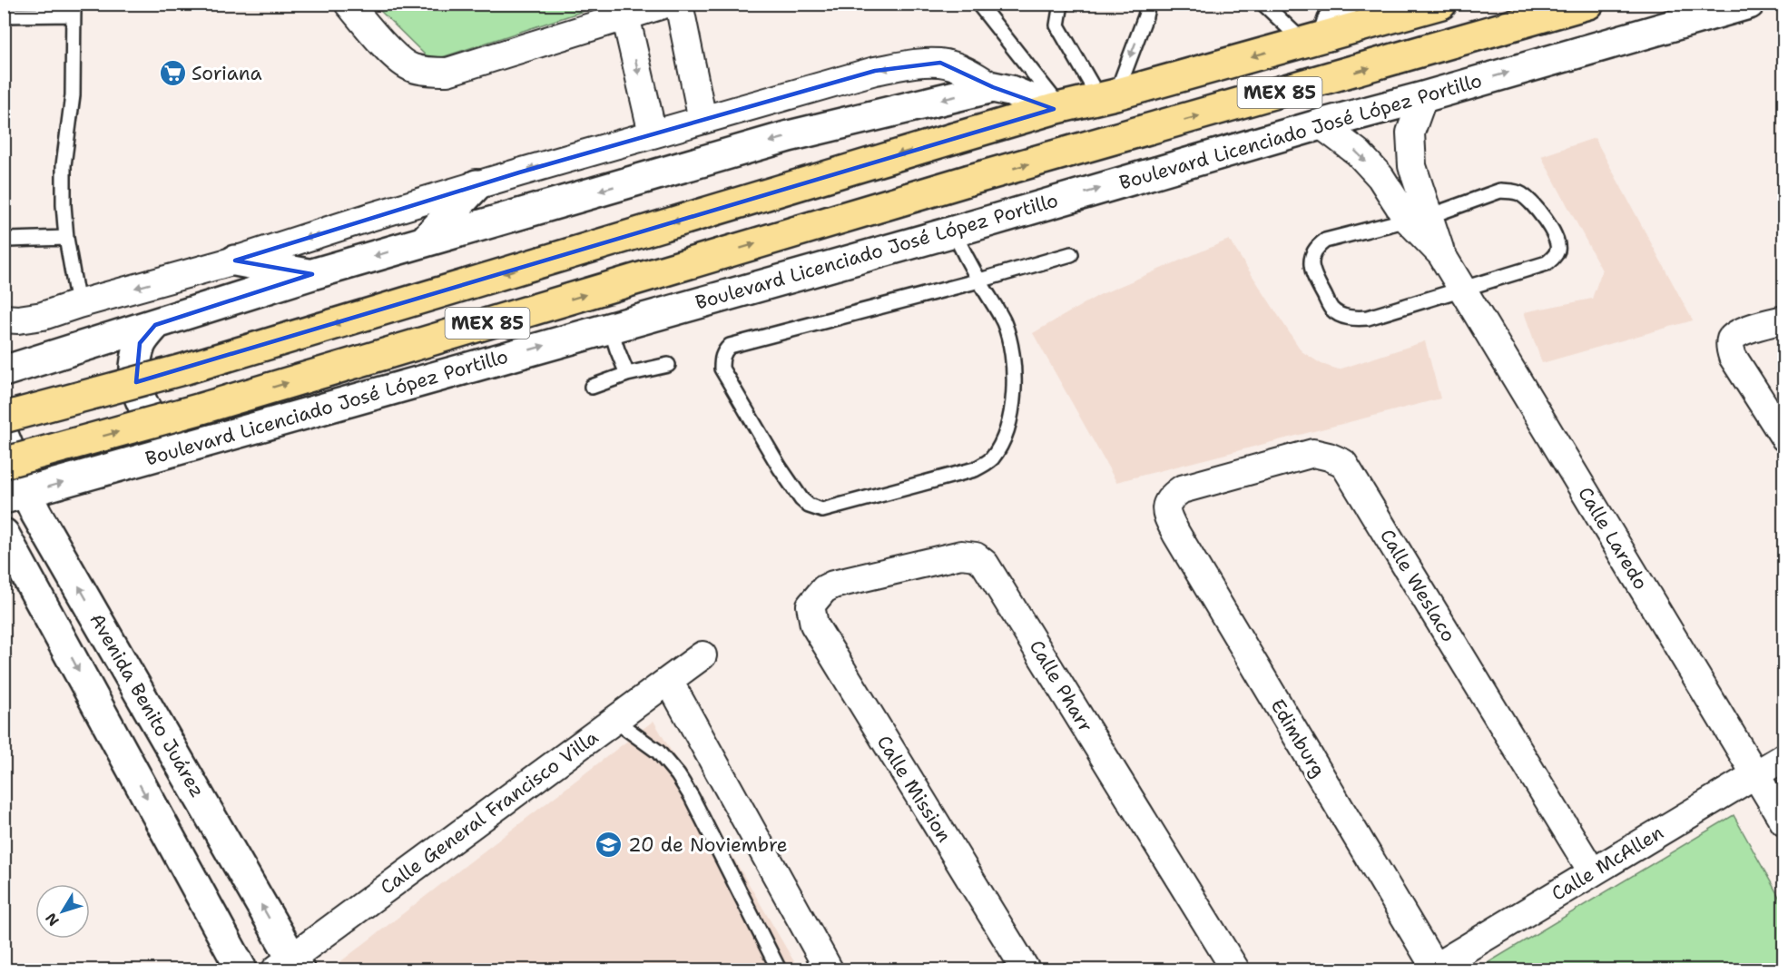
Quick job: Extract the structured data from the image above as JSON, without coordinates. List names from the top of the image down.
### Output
{
  "streets": {
    "highway": ["MEX 85", "Boulevard Licenciado José López Portillo"],
    "street": [
      "Calle Laredo",
      "Calle Weslaco",
      "Calle Pharr",
      "Avenida Benito Juárez",
      "Edimburg",
      "Calle Mission",
      "Calle General Francisco Villa",
      "Calle McAllen"
    ]
  },
  "crossings": [
    ["Boulevard Licenciado José López Portillo", "Calle Laredo"],
    ["Boulevard Licenciado José López Portillo", "Avenida Benito Juárez"],
    ["Calle Laredo", "Calle McAllen"],
    ["Calle Weslaco", "Edimburg"],
    ["Calle Weslaco", "Calle McAllen"],
    ["Calle Pharr", "Calle Mission"],
    ["Avenida Benito Juárez", "Calle General Francisco Villa"],
    ["Edimburg", "Calle McAllen"]
  ],
  "places": {
    "supermarket": ["Soriana"],
    "school or university": ["20 de Noviembre"]
  },
  "north": "bottom left"
}
